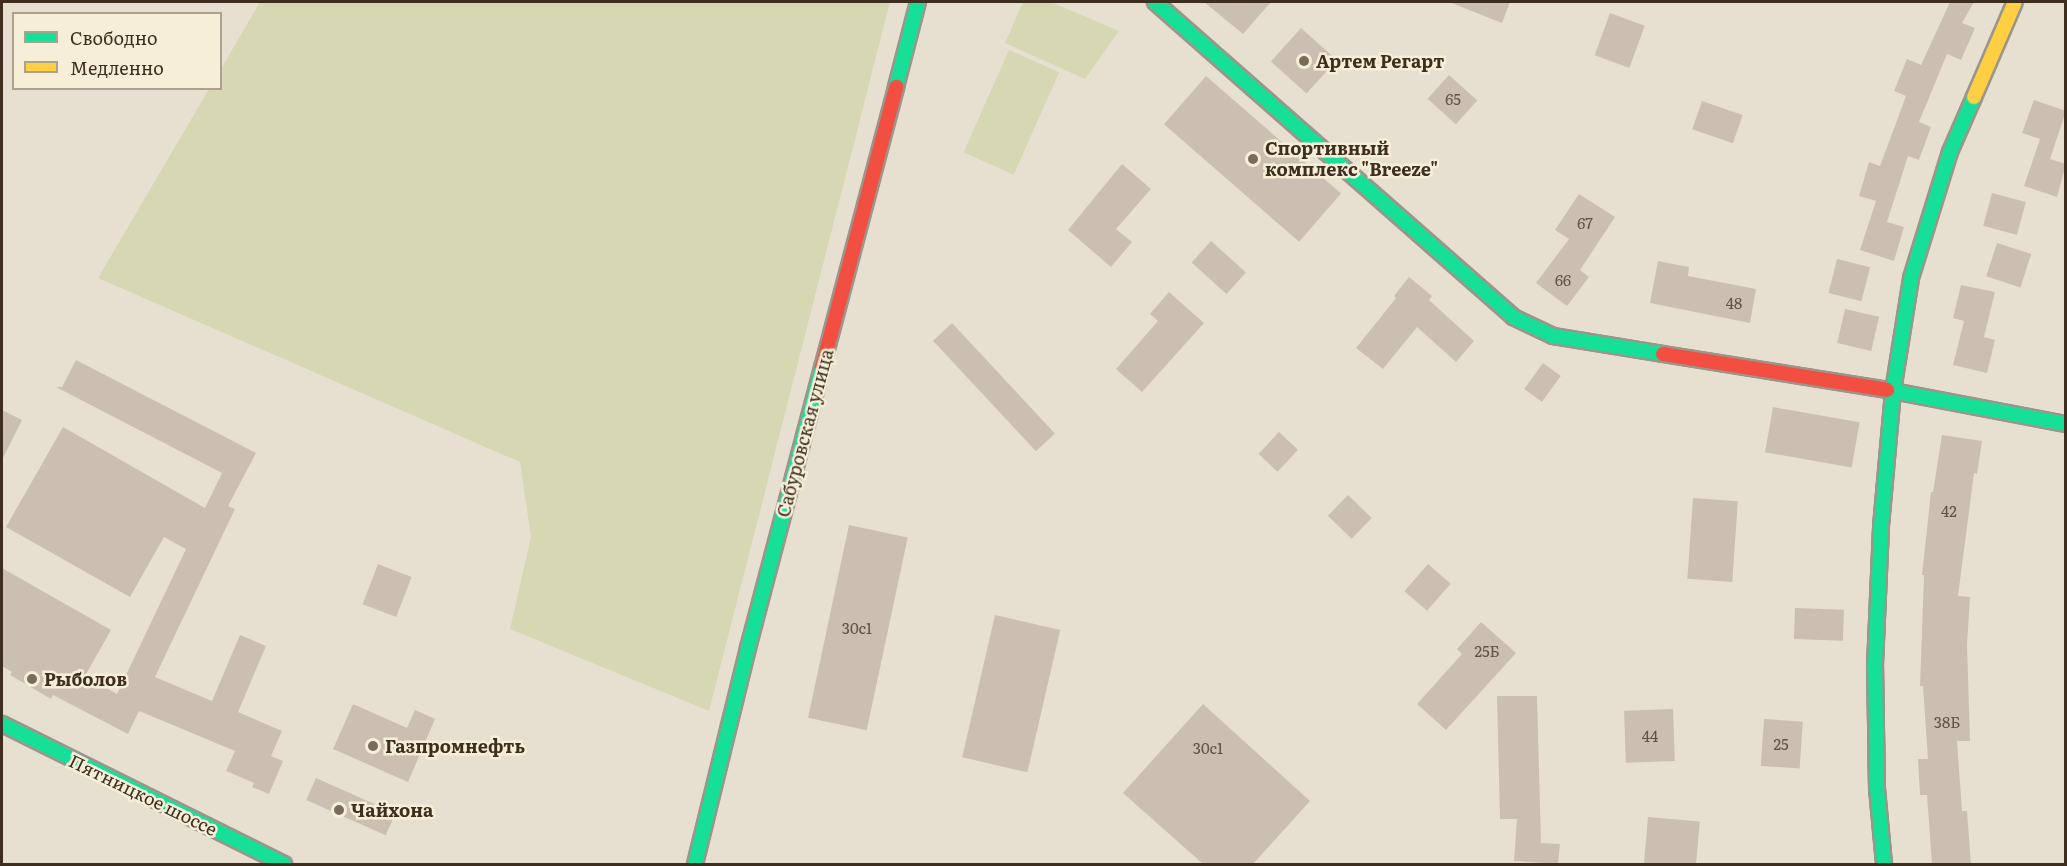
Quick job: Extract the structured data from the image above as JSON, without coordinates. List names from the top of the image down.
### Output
{
  "streets": {
    "street": ["Сабуровская улица", "Пятницкое шоссе"]
  },
  "places": [
    "Артем Регарт",
    "Спортивный комплекс \"Breeze\"",
    "Рыболов",
    "Газпромнефть",
    "Чайхона"
  ],
  "house_numbers": [
    "65",
    "67",
    "66",
    "48",
    "42",
    "30с1",
    "25Б",
    "38Б",
    "44",
    "25",
    "30с1"
  ],
  "legend": ["Свободно", "Медленно"]
}
